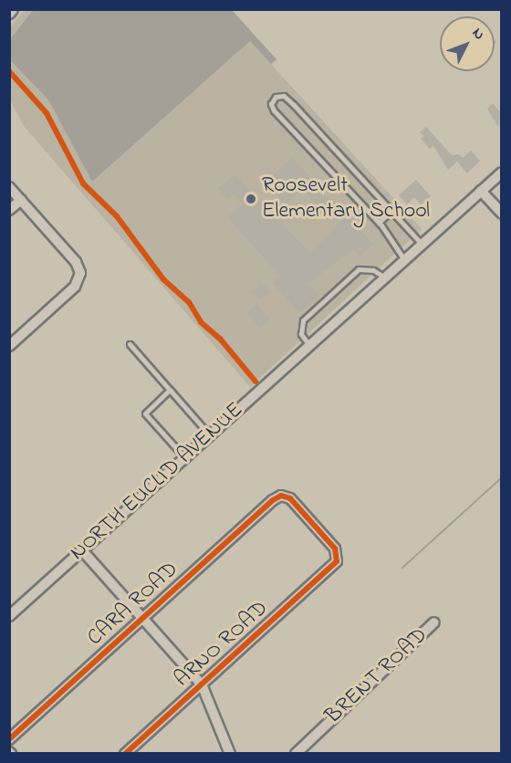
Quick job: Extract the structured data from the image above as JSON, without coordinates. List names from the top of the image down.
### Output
{
  "streets": {
    "street": [
      "NORTH EUCLID AVENUE",
      "CARA ROAD",
      "ARNO ROAD",
      "BRENT ROAD"
    ]
  },
  "crossings": [
    ["CARA ROAD", "ARNO ROAD"]
  ],
  "places": ["Roosevelt Elementary School"],
  "north": "top right"
}
